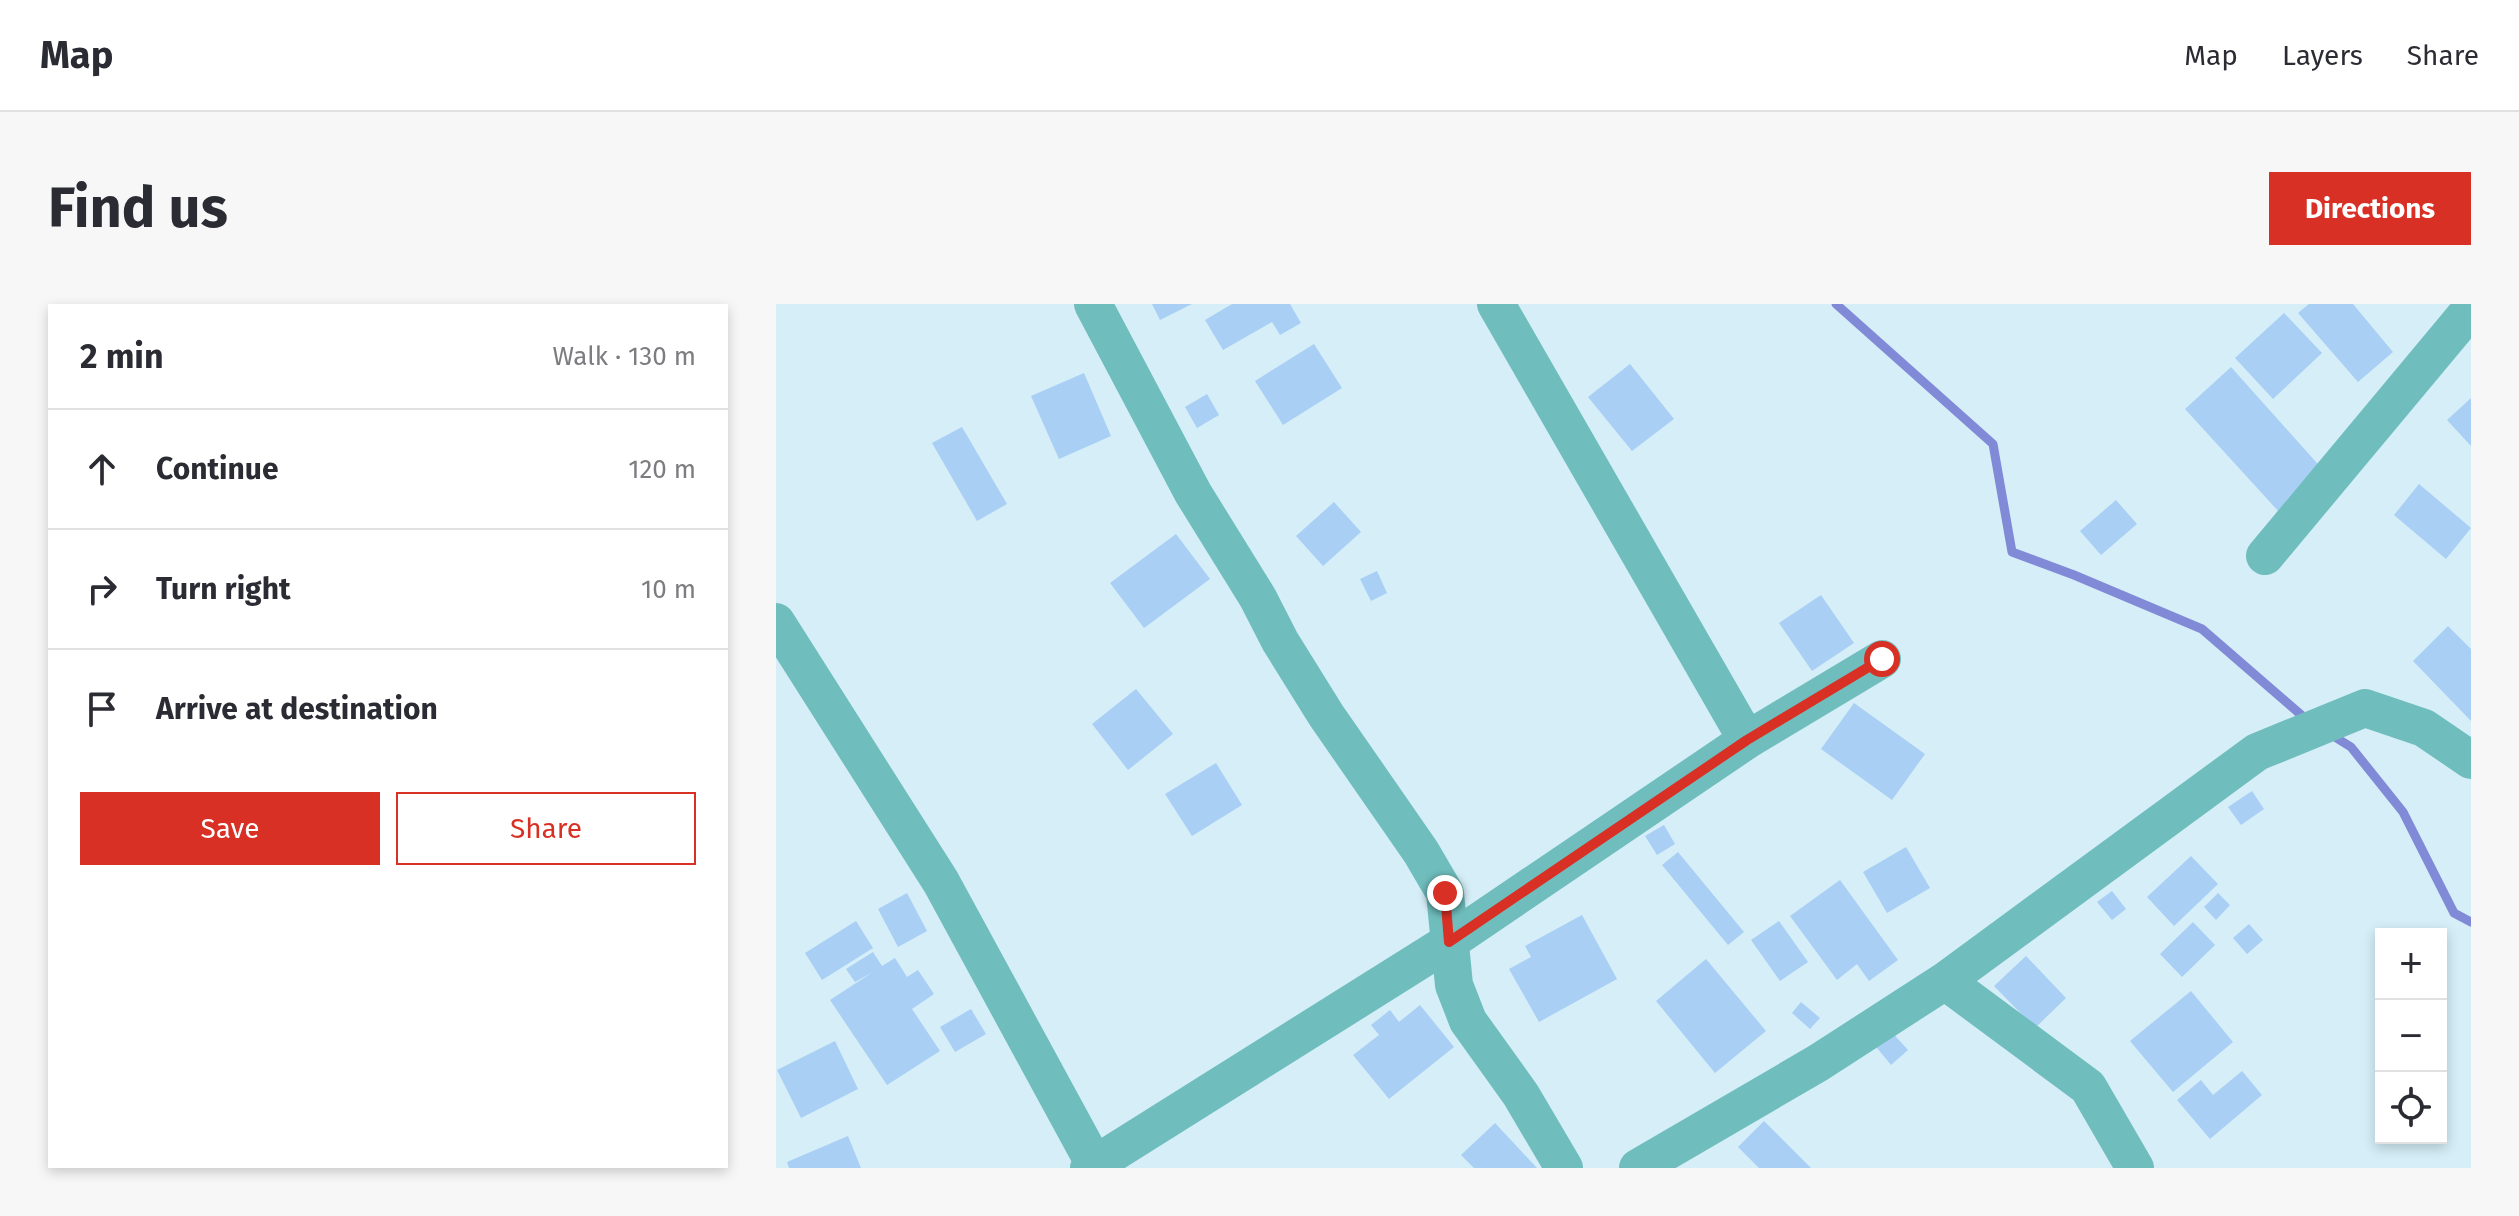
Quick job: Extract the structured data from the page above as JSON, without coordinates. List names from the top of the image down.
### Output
{
  "page": {
    "header": "Map",
    "nav": ["Map", "Layers", "Share"],
    "buttons": [
      "Directions",
      ["Save", "Share"]
    ],
    "title": "Find us",
    "heading": ["2 min", "Walk · 130 m"],
    "list": [
      ["Continue", "120 m"],
      ["Turn right", "10 m"],
      "Arrive at destination"
    ],
    "map_buttons": ["+", "−"]
  }
}
